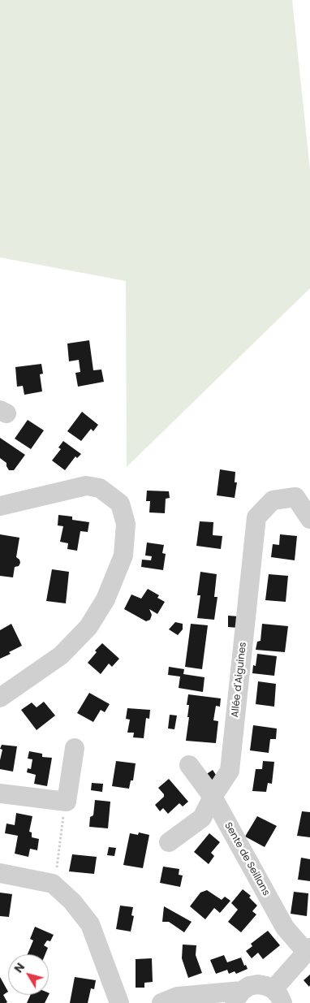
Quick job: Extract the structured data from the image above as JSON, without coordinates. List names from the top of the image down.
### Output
{
  "streets": {
    "street": ["Allée d'Aiguines", "Sente de Seillans"]
  },
  "crossings": [
    ["Allée d'Aiguines", "Sente de Seillans"]
  ],
  "north": "top left"
}
